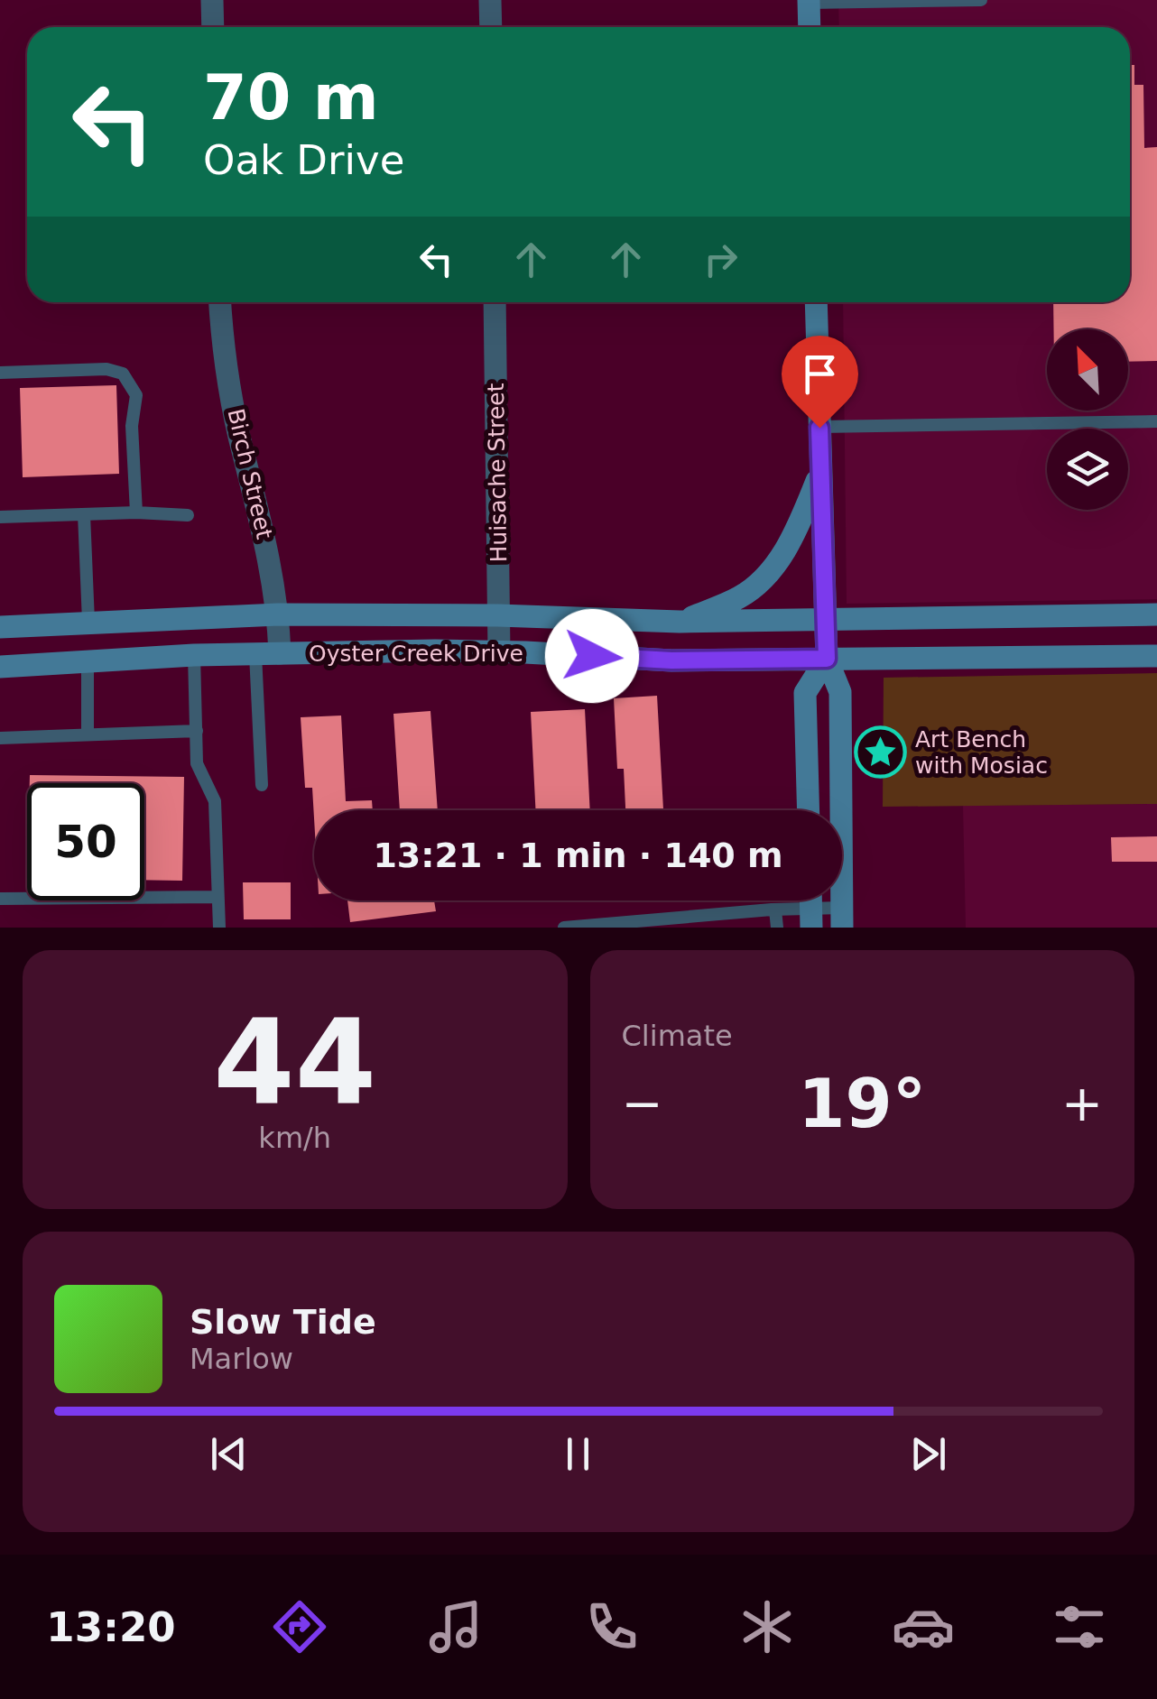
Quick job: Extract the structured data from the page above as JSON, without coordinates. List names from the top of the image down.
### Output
{
  "streets": {
    "main road": ["Oyster Creek Drive"],
    "street": ["Huisache Street", "Birch Street"]
  },
  "crossings": [
    ["Huisache Street", "Oyster Creek Drive"],
    ["Birch Street", "Oyster Creek Drive"]
  ],
  "places": {
    "place": ["Art Bench with Mosiac"]
  },
  "north": "top left",
  "page": {
    "turn": ["70 m", "Oak Drive"],
    "limit": "50",
    "trip": "13:21 · 1 min · 140 m",
    "tile": [
      ["44", "km/h"],
      "Climate"
    ],
    "heat": ["−", "19°", "+"],
    "song": ["Slow Tide", "Marlow"],
    "tabs": "13:20"
  }
}
